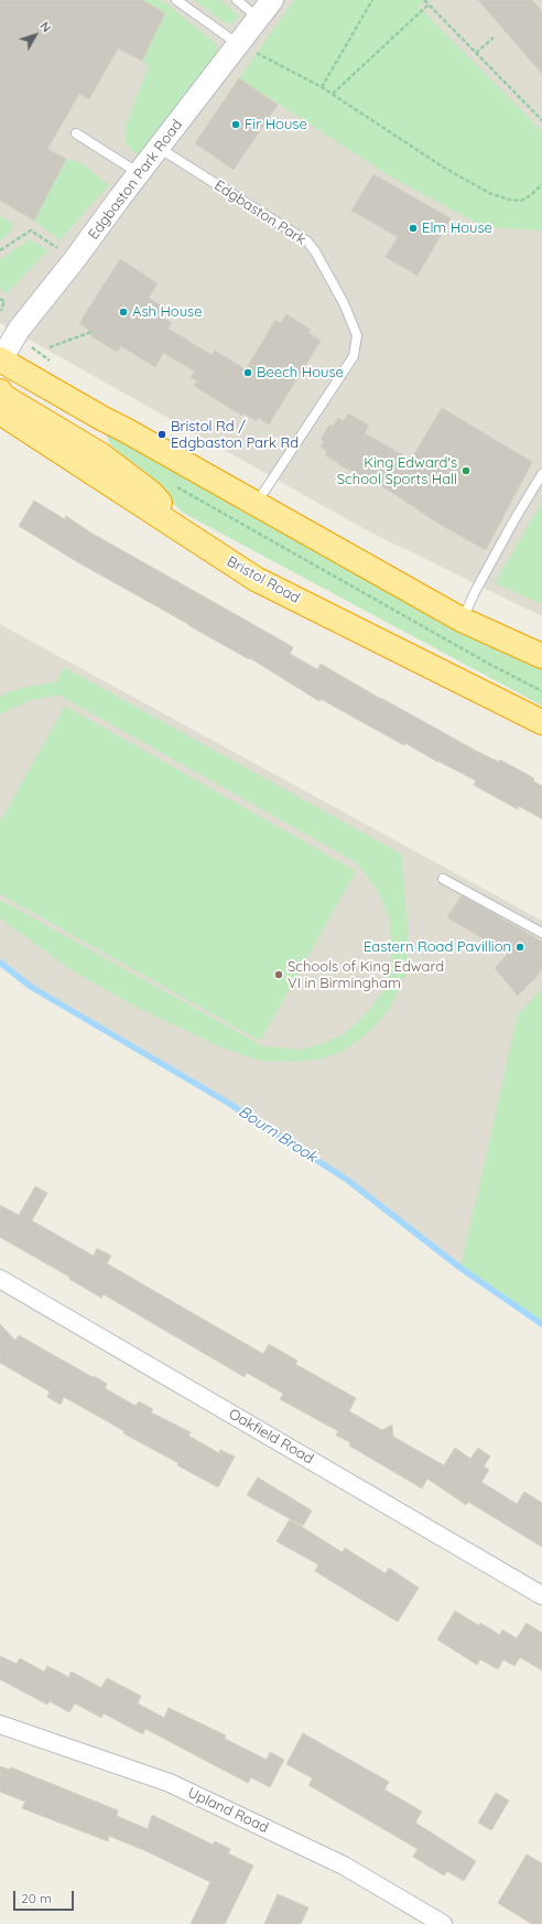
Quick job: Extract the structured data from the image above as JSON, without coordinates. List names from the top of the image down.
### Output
{
  "streets": {
    "highway": ["Bristol Road"],
    "street": ["Edgbaston Park Road", "Oakfield Road", "Upland Road"],
    "lane": ["Edgbaston Park"]
  },
  "crossings": [
    ["Edgbaston Park Road", "Edgbaston Park"]
  ],
  "water": ["Bourn Brook"],
  "places": [
    "Fir House",
    "Elm House",
    "Ash House",
    "Beech House",
    "Bristol Rd / Edgbaston Park Rd",
    "King Edward's School Sports Hall",
    "Eastern Road Pavillion",
    "Schools of King Edward VI in Birmingham"
  ],
  "scale_bar": "20 m",
  "north": "top right"
}
